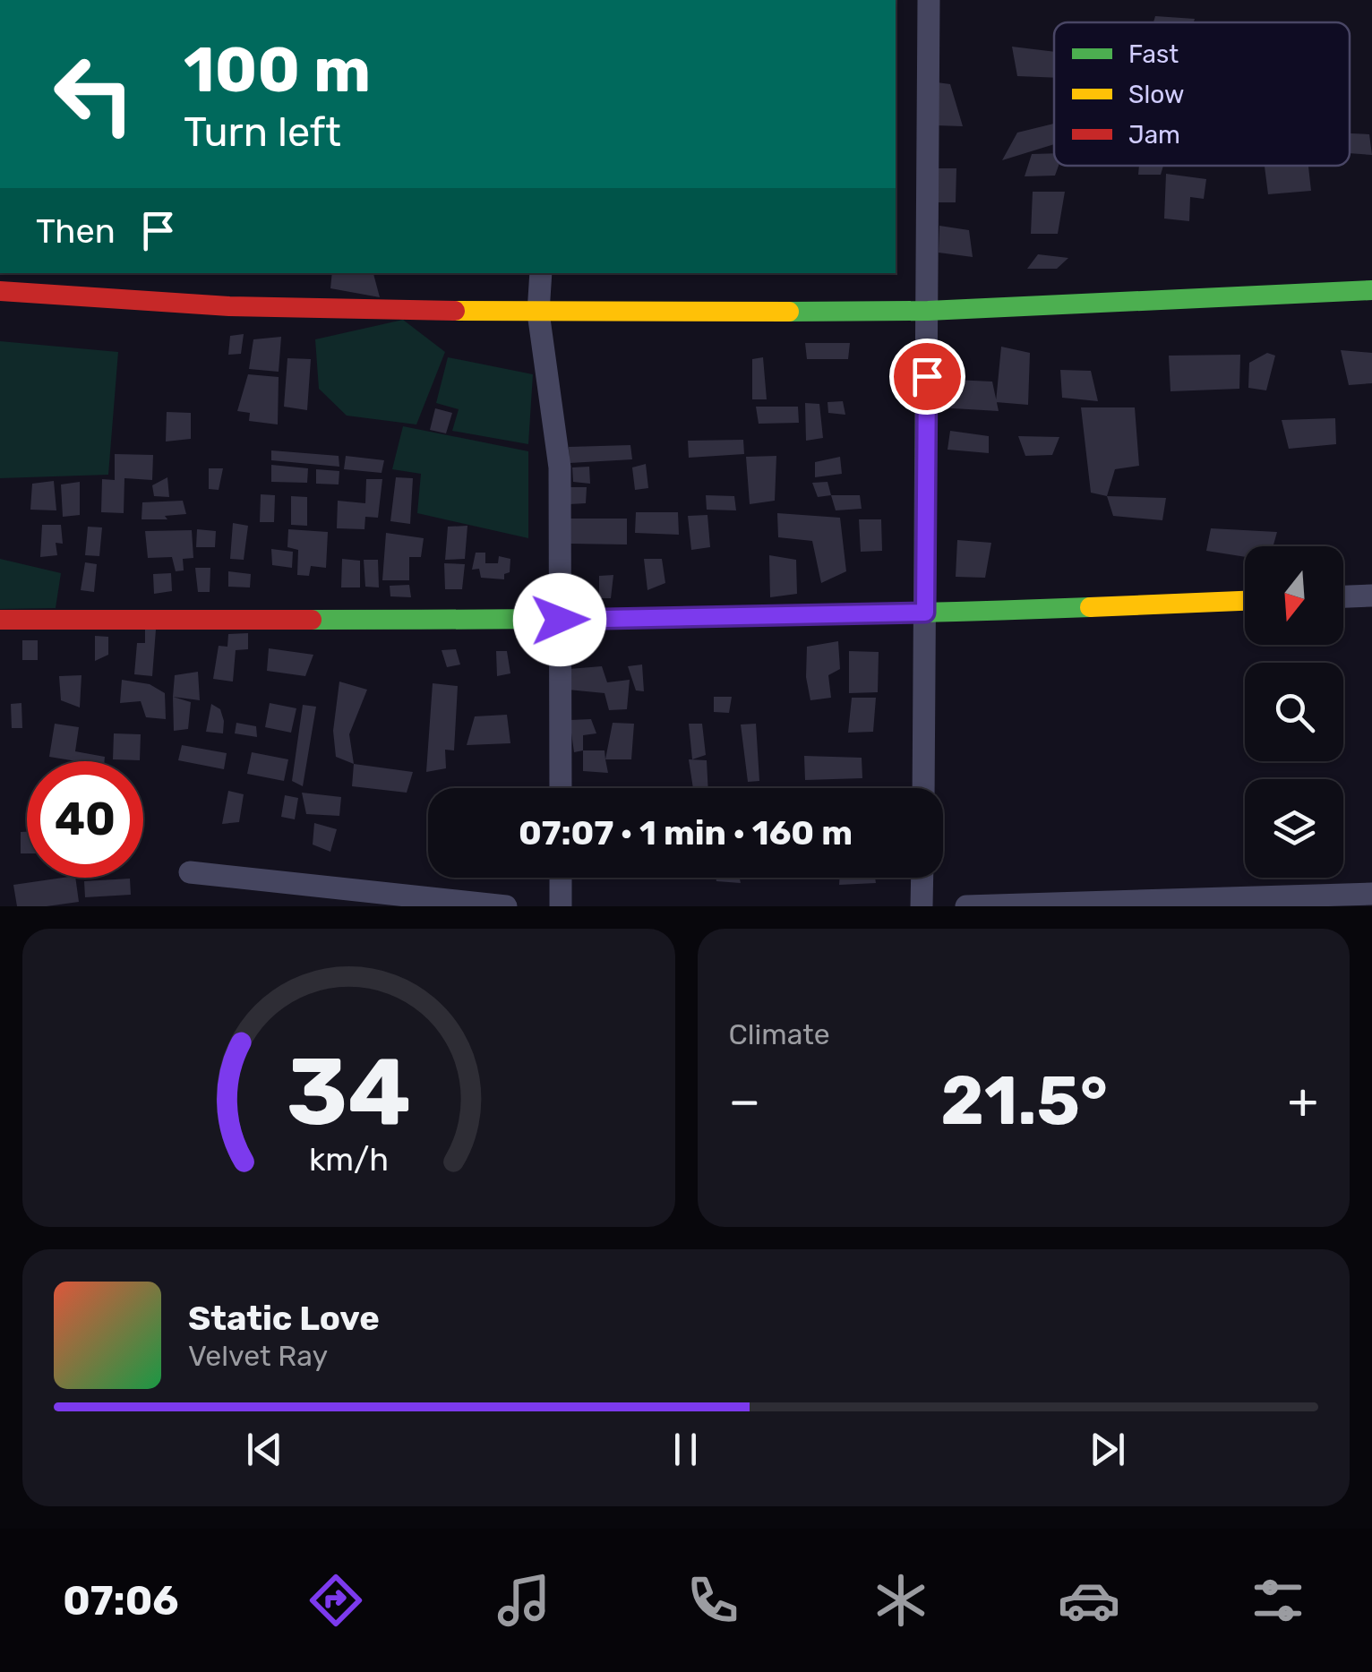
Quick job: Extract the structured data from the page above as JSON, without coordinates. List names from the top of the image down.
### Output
{
  "legend": ["Fast", "Slow", "Jam"],
  "north": "bottom",
  "page": {
    "turn": ["100 m", "Turn left"],
    "then": "Then",
    "limit": "40",
    "trip": "07:07 · 1 min · 160 m",
    "tile": "Climate",
    "heat": ["−", "21.5°", "+"],
    "song": ["Static Love", "Velvet Ray"],
    "tabs": "07:06",
    "gauge": ["34", "km/h"]
  }
}
